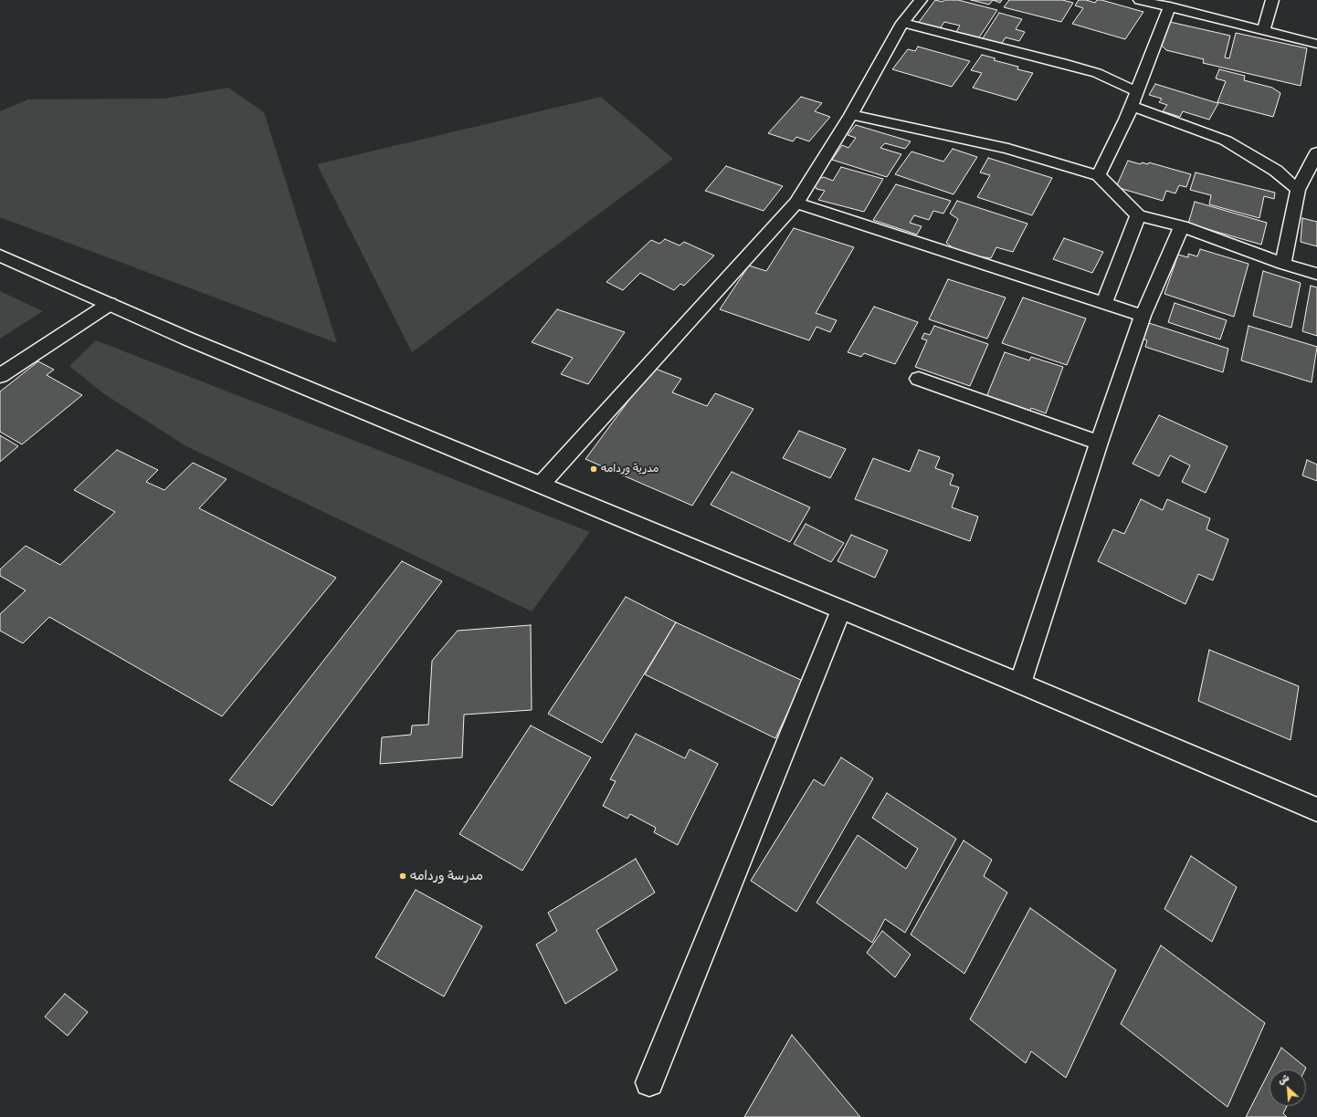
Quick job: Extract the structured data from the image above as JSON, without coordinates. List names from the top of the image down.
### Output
{
  "places": ["مدرية وردامه", "مدرسة وردامه"],
  "north": "top left"
}
